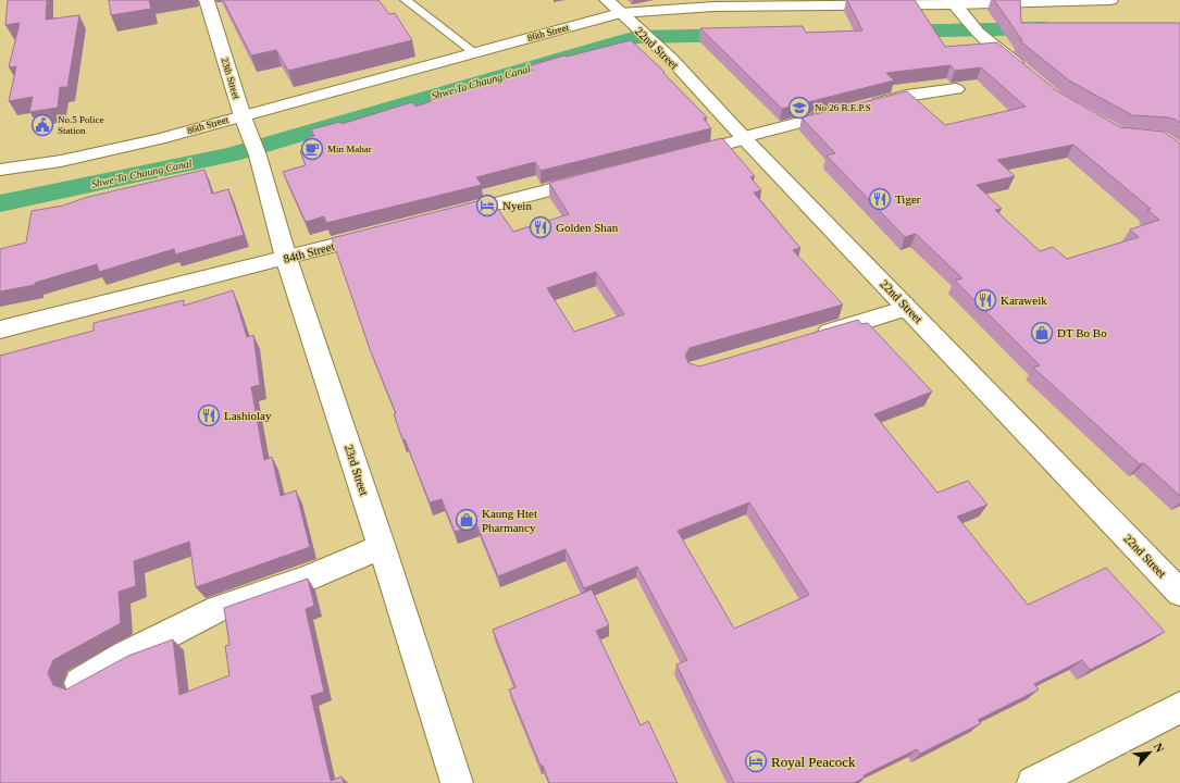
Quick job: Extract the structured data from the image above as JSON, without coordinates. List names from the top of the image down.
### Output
{
  "streets": {
    "street": [
      "86th Street",
      "22nd Street",
      "23th Street",
      "84th Street",
      "23rd Street"
    ]
  },
  "crossings": [
    ["86th Street", "22nd Street"],
    ["86th Street", "23th Street"],
    ["23th Street", "23rd Street"],
    ["84th Street", "23rd Street"]
  ],
  "water": ["Shwe Ta Chaung Canal"],
  "places": {
    "school or university": ["No 26 B.E.P.S"],
    "public building": ["No.5 Police Station"],
    "cafe": ["Min Mahar"],
    "restaurant": [
      "Tiger",
      "Golden Shan",
      "Karaweik",
      "Lashiolay"
    ],
    "hotel": ["Nyein", "Royal Peacock"],
    "shop": ["DT Bo Bo", "Kaung Htet Pharmancy"]
  },
  "north": "top right"
}
